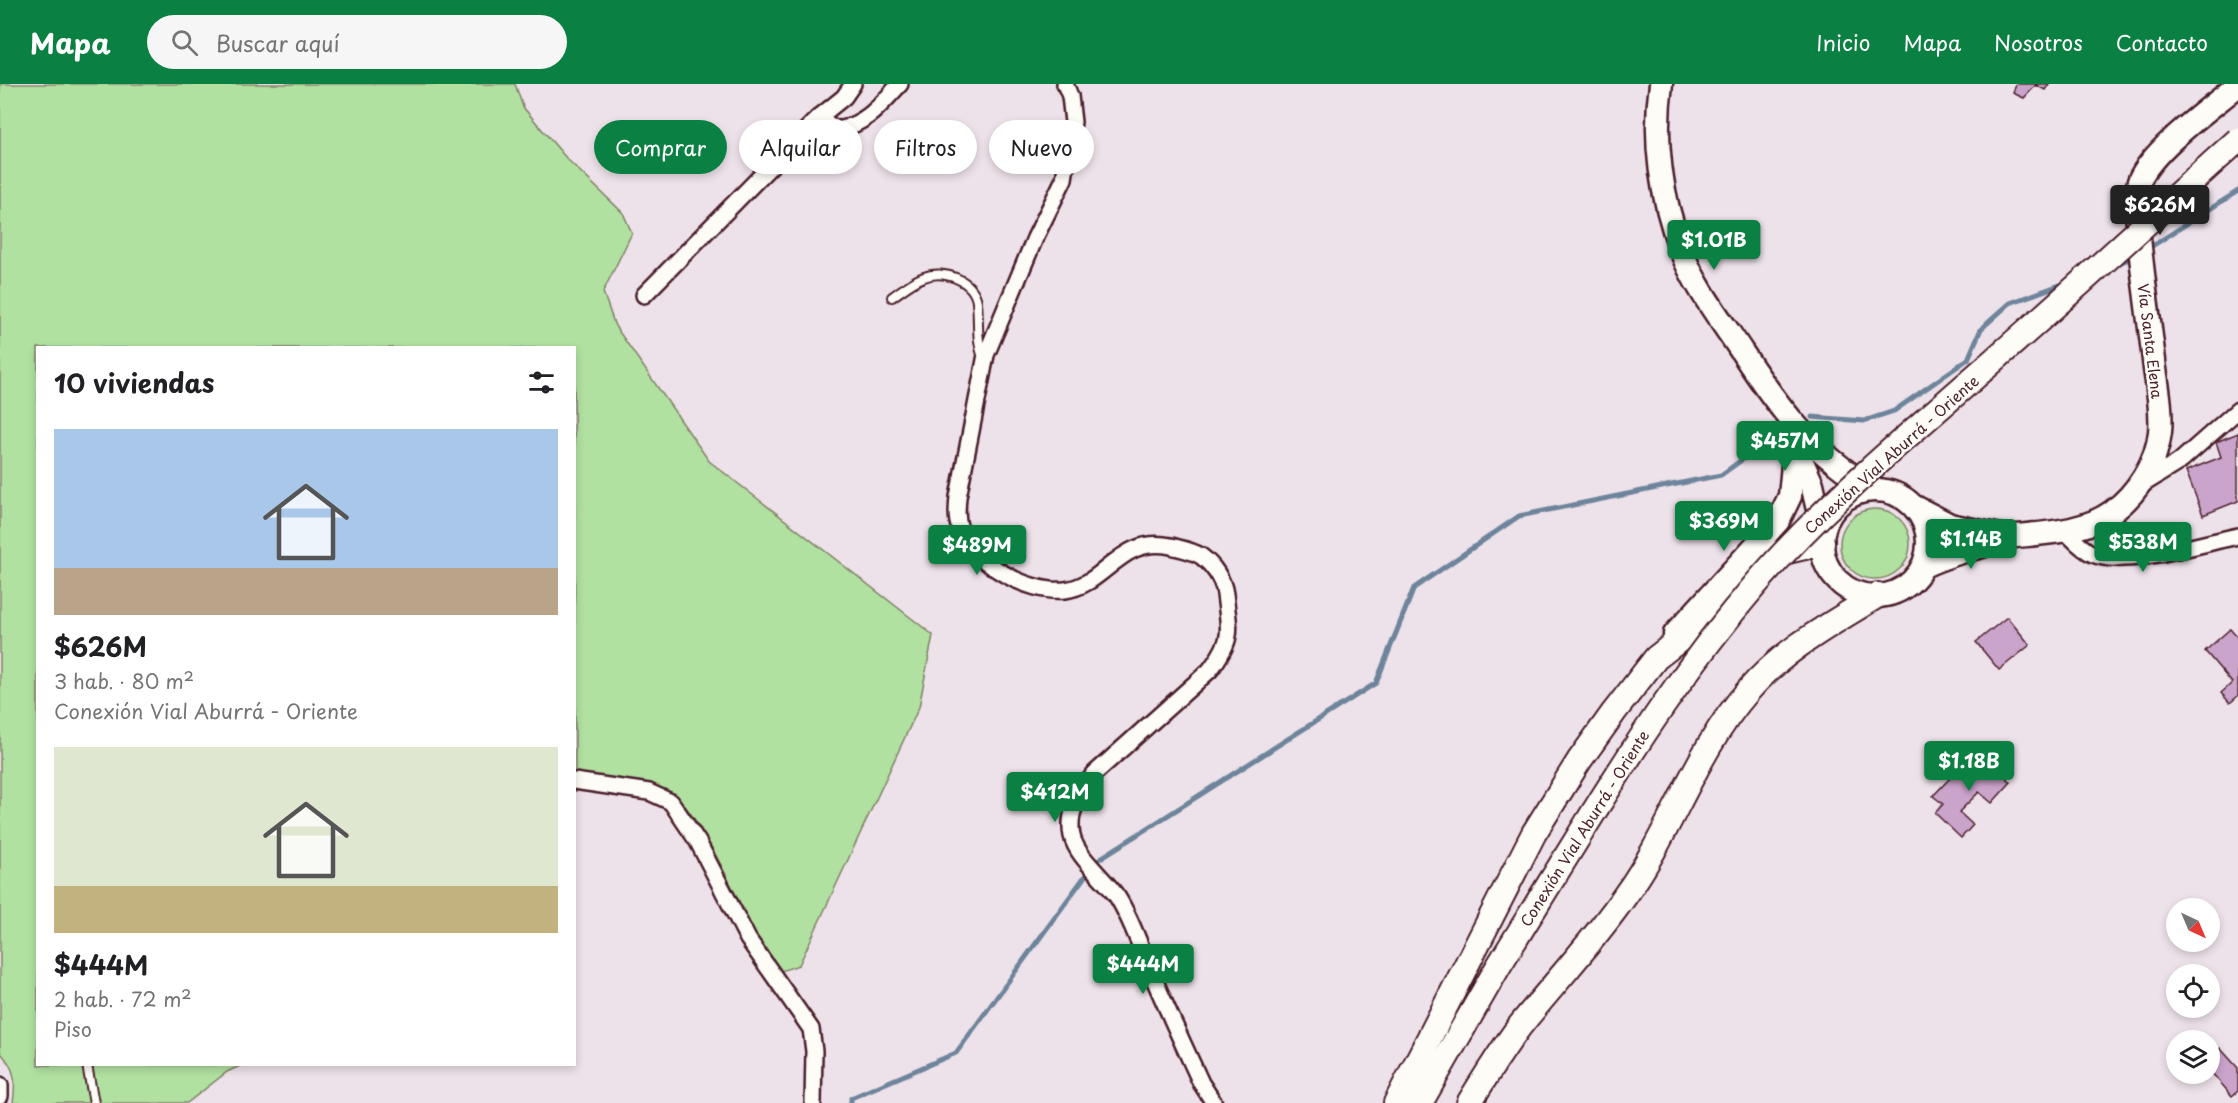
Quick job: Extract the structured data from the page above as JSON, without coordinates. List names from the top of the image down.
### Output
{
  "streets": {
    "main road": ["Vía Santa Elena", "Conexión Vial Aburrá - Oriente"]
  },
  "north": "bottom right",
  "page": {
    "header": "Mapa",
    "search": "Buscar aquí",
    "nav": [
      "Inicio",
      "Mapa",
      "Nosotros",
      "Contacto"
    ],
    "chip": [
      "Comprar",
      "Alquilar",
      "Filtros",
      "Nuevo"
    ],
    "price": [
      "$626M",
      "$1.01B",
      "$457M",
      "$369M",
      "$1.14B",
      "$538M",
      "$489M",
      "$1.18B",
      "$412M",
      "$444M"
    ],
    "heading": "10 viviendas",
    "list": [
      {
        "name": "$626M",
        "note": "3 hab. · 80 m² · Conexión Vial Aburrá - Oriente"
      },
      {
        "name": "$444M",
        "note": "2 hab. · 72 m² · Piso"
      }
    ]
  }
}
